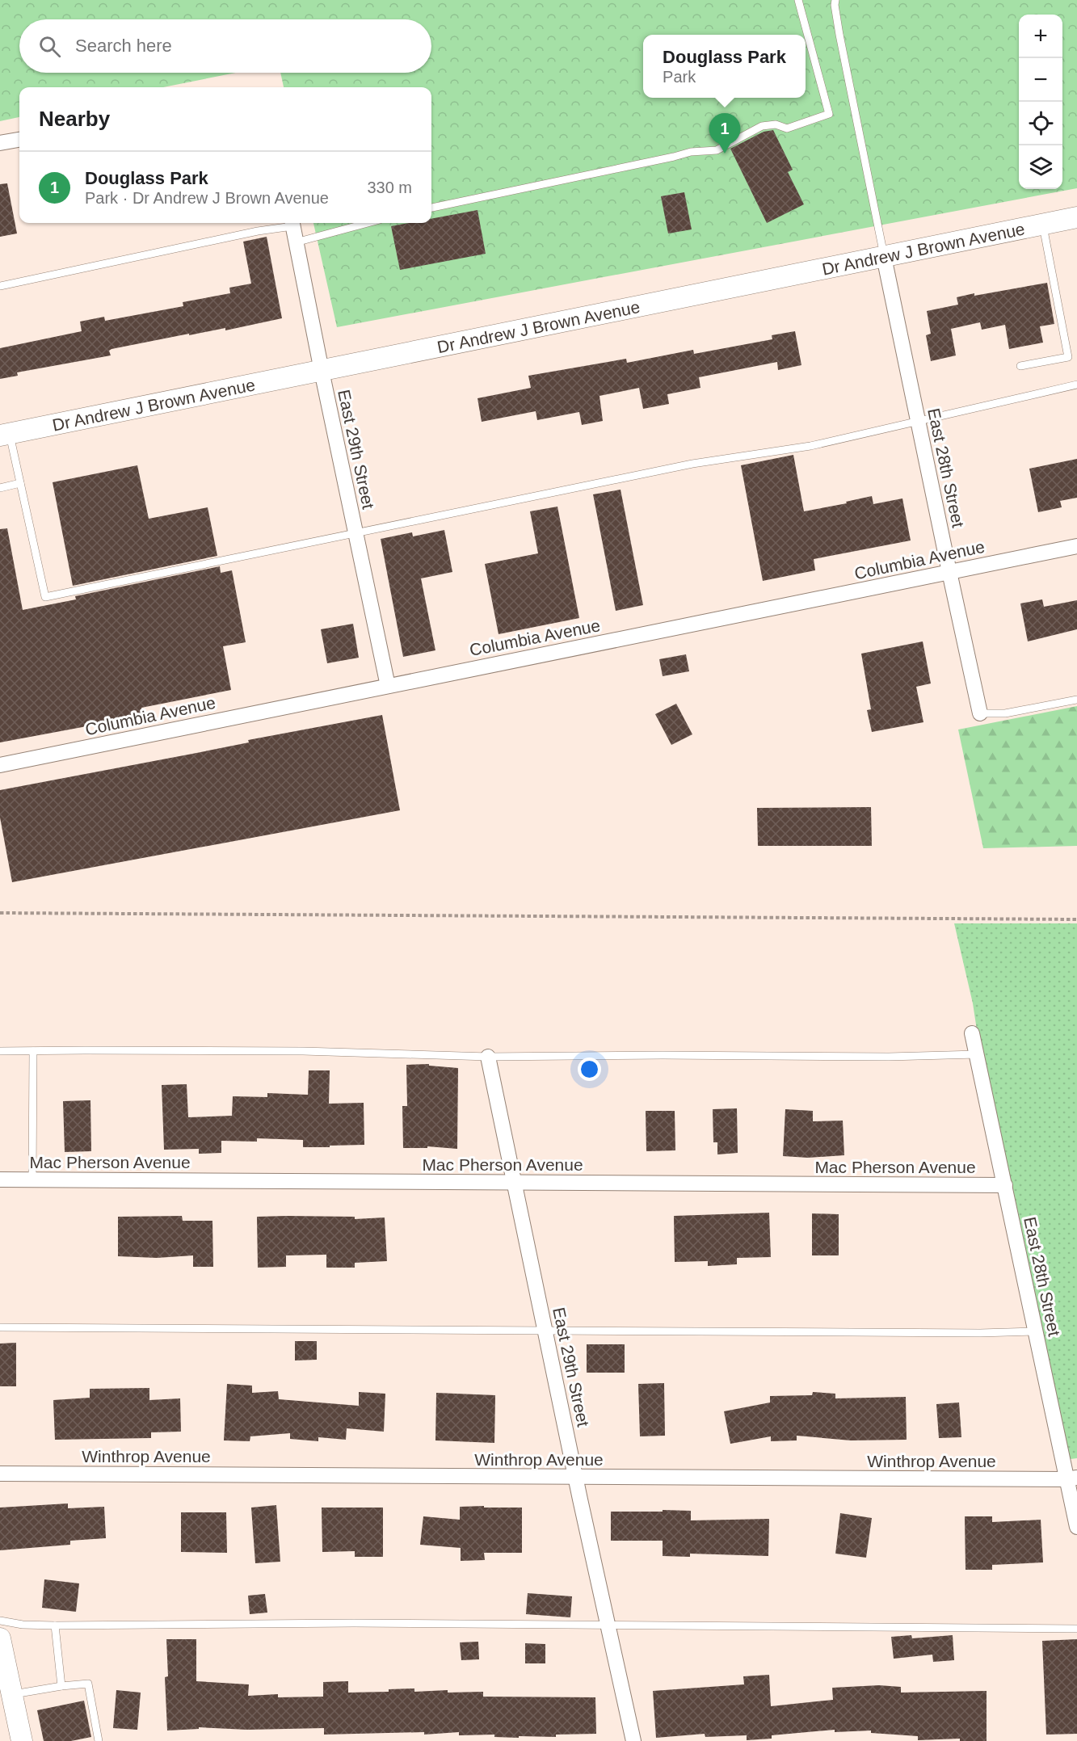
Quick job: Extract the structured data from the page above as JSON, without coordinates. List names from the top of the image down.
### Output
{
  "streets": {
    "main road": ["Dr Andrew J Brown Avenue"],
    "street": [
      "East 29th Street",
      "East 28th Street",
      "Columbia Avenue",
      "Mac Pherson Avenue",
      "Winthrop Avenue"
    ]
  },
  "crossings": [
    ["Dr Andrew J Brown Avenue", "East 29th Street"],
    ["Dr Andrew J Brown Avenue", "East 28th Street"],
    ["East 29th Street", "Columbia Avenue"],
    ["East 29th Street", "Mac Pherson Avenue"],
    ["East 29th Street", "Winthrop Avenue"],
    ["East 28th Street", "Columbia Avenue"],
    ["East 28th Street", "Mac Pherson Avenue"],
    ["East 28th Street", "Winthrop Avenue"]
  ],
  "page": {
    "map_buttons": ["+", "−"],
    "search": "Search here",
    "popup": ["Douglass Park", "Park"],
    "heading": "Nearby",
    "pins": "1",
    "list": [
      {
        "mark": "1",
        "name": "Douglass Park",
        "note": "Park · Dr Andrew J Brown Avenue",
        "value": "330 m"
      }
    ]
  }
}
